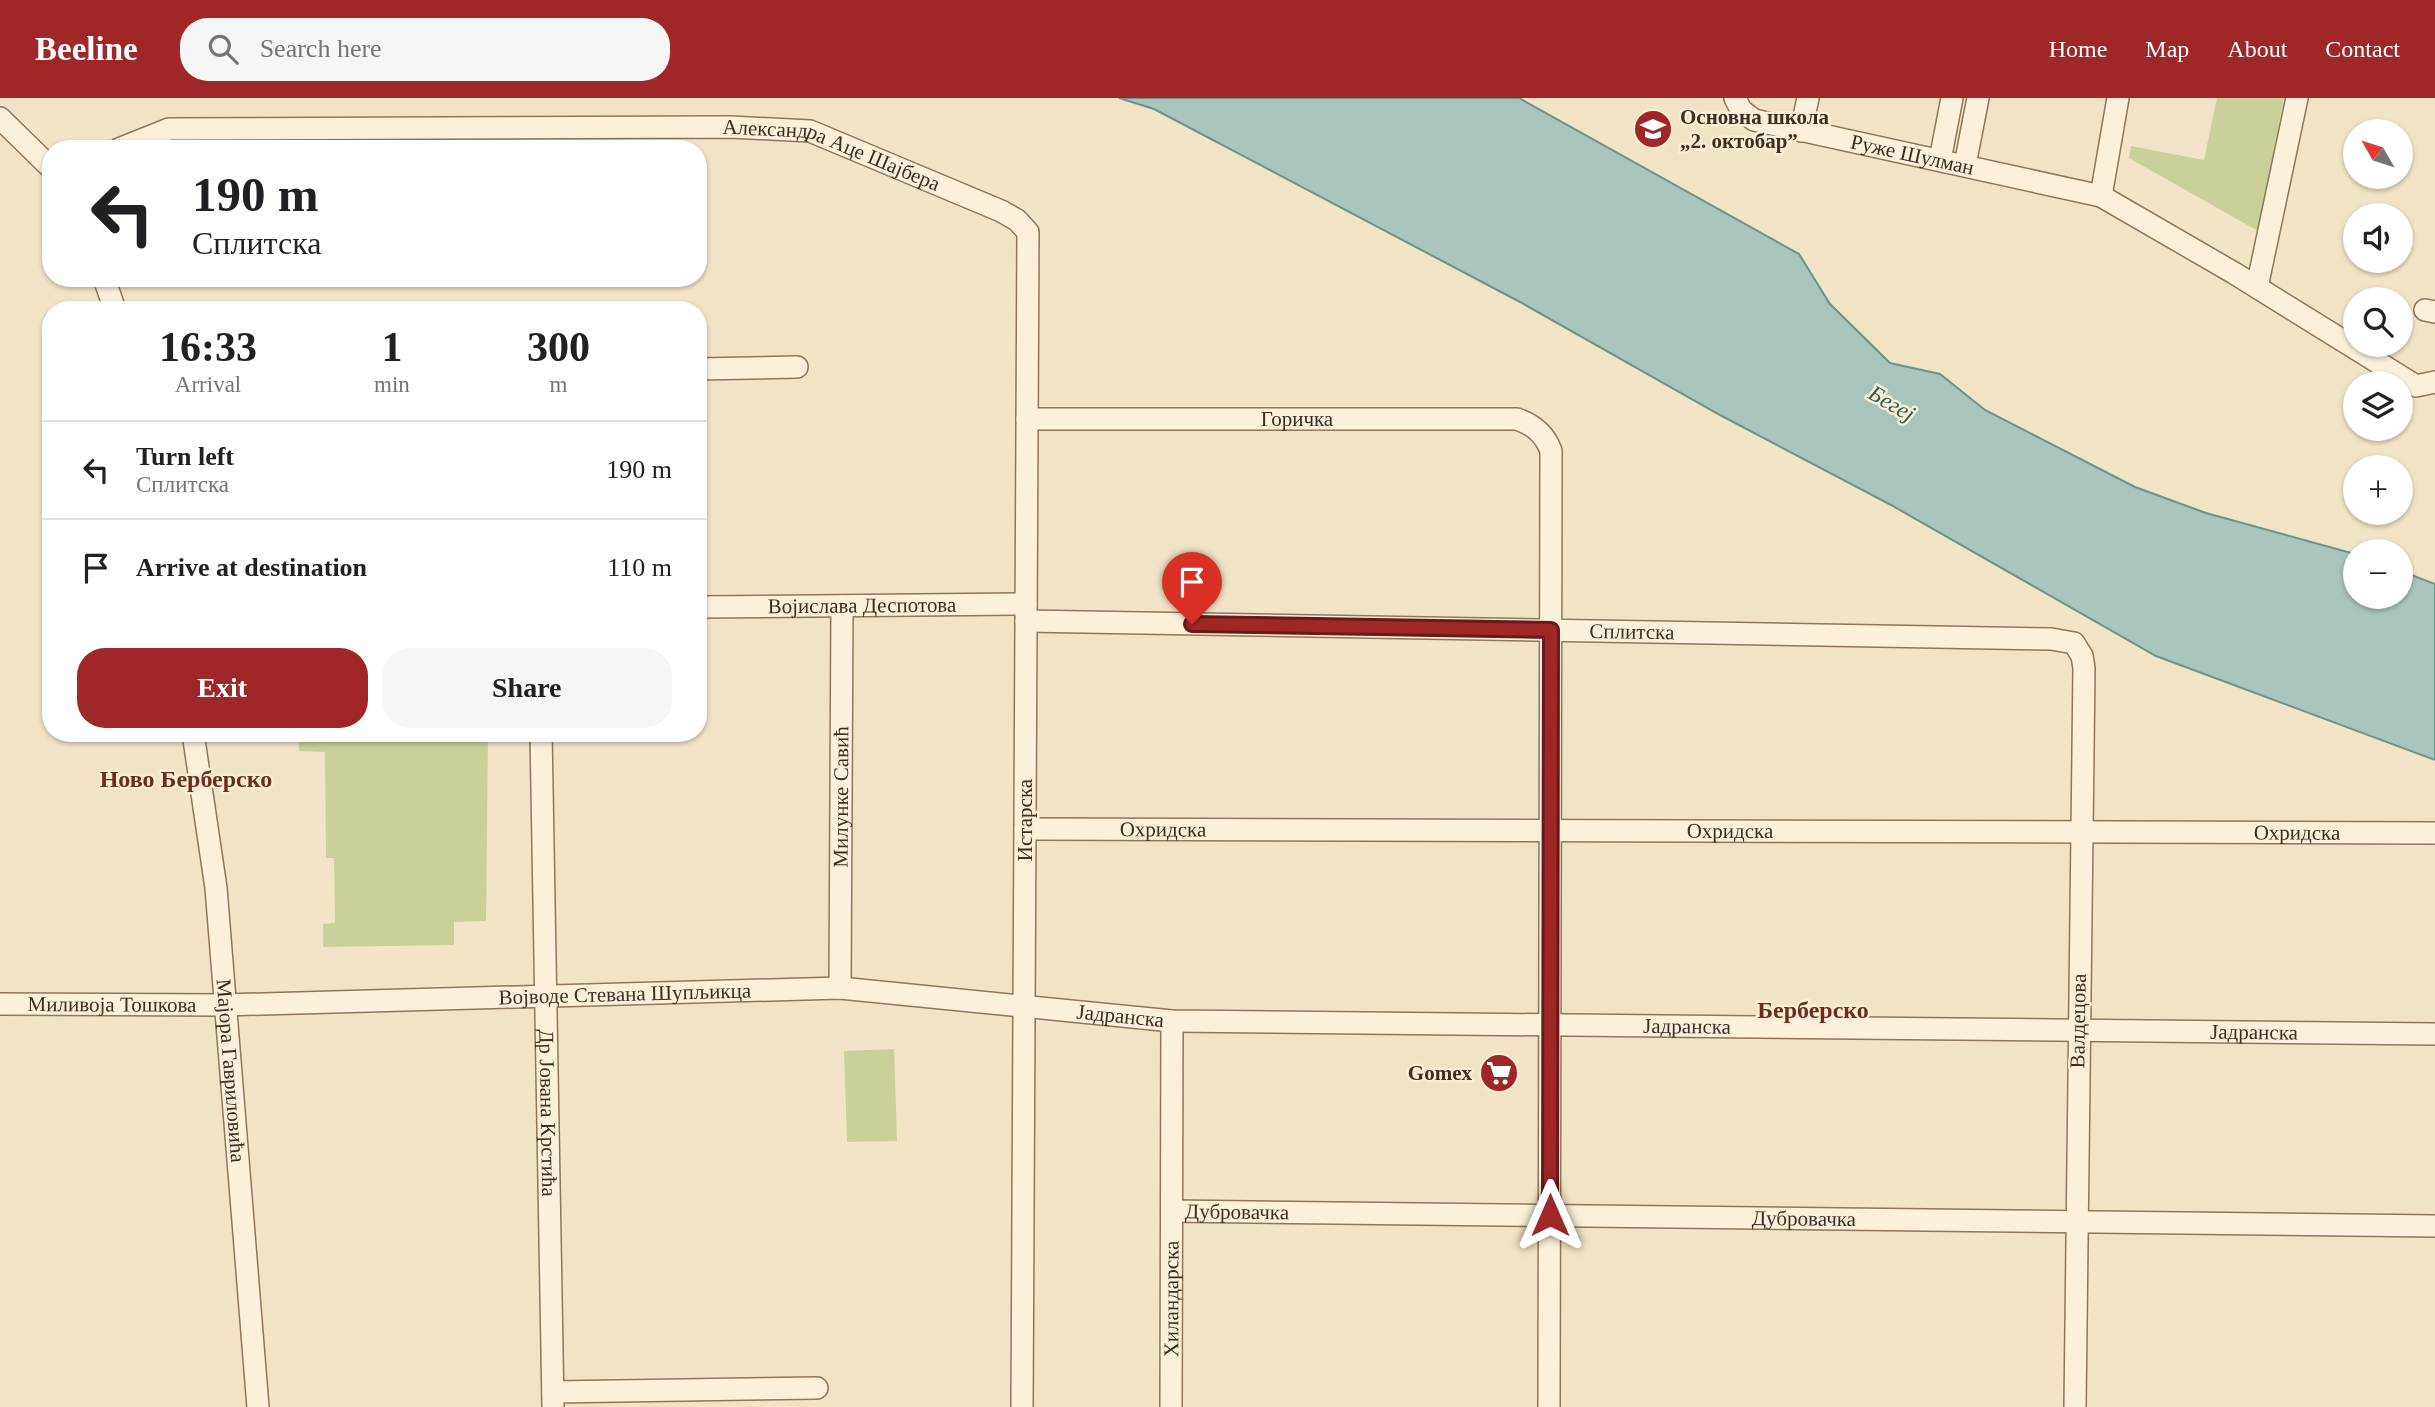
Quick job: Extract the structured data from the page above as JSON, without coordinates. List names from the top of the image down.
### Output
{
  "streets": {
    "street": [
      "Руже Шулман",
      "Александра Аце Шајбера",
      "Горичка",
      "Војислава Деспотова",
      "Сплитска",
      "Милунке Савић",
      "Истарска",
      "Охридска",
      "Војводе Стевана Шупљикца",
      "Миливоја Тошкова",
      "Јадранска",
      "Валдецова",
      "Мајора Гавриловића",
      "Др Јована Крстића",
      "Дубровачка",
      "Хиландарска"
    ]
  },
  "crossings": [
    ["Александра Аце Шајбера", "Истарска"],
    ["Горичка", "Сплитска"],
    ["Горичка", "Истарска"],
    ["Војислава Деспотова", "Сплитска"],
    ["Војислава Деспотова", "Милунке Савић"],
    ["Војислава Деспотова", "Истарска"],
    ["Сплитска", "Истарска"],
    ["Сплитска", "Валдецова"],
    ["Милунке Савић", "Војводе Стевана Шупљикца"],
    ["Истарска", "Охридска"],
    ["Истарска", "Војводе Стевана Шупљикца"],
    ["Истарска", "Јадранска"],
    ["Охридска", "Валдецова"],
    ["Војводе Стевана Шупљикца", "Миливоја Тошкова"],
    ["Војводе Стевана Шупљикца", "Јадранска"],
    ["Војводе Стевана Шупљикца", "Мајора Гавриловића"],
    ["Војводе Стевана Шупљикца", "Др Јована Крстића"],
    ["Миливоја Тошкова", "Мајора Гавриловића"],
    ["Јадранска", "Валдецова"],
    ["Јадранска", "Хиландарска"],
    ["Валдецова", "Дубровачка"],
    ["Дубровачка", "Хиландарска"]
  ],
  "districts": ["Ново Берберско", "Берберско"],
  "water": ["Бегеј"],
  "places": {
    "school or university": ["Основна школа „2. октобар”"],
    "supermarket": ["Gomex"]
  },
  "north": "top left",
  "page": {
    "header": "Beeline",
    "search": "Search here",
    "nav": [
      "Home",
      "Map",
      "About",
      "Contact"
    ],
    "map_buttons": ["+", "−"],
    "turn": ["190 m", "Сплитска"],
    "eta": [
      "16:33",
      "Arrival",
      "1",
      "min",
      "300",
      "m"
    ],
    "list": [
      {
        "name": "Turn left",
        "note": "Сплитска",
        "value": "190 m"
      },
      {
        "name": "Arrive at destination",
        "value": "110 m"
      }
    ],
    "buttons": ["Exit", "Share"]
  }
}
